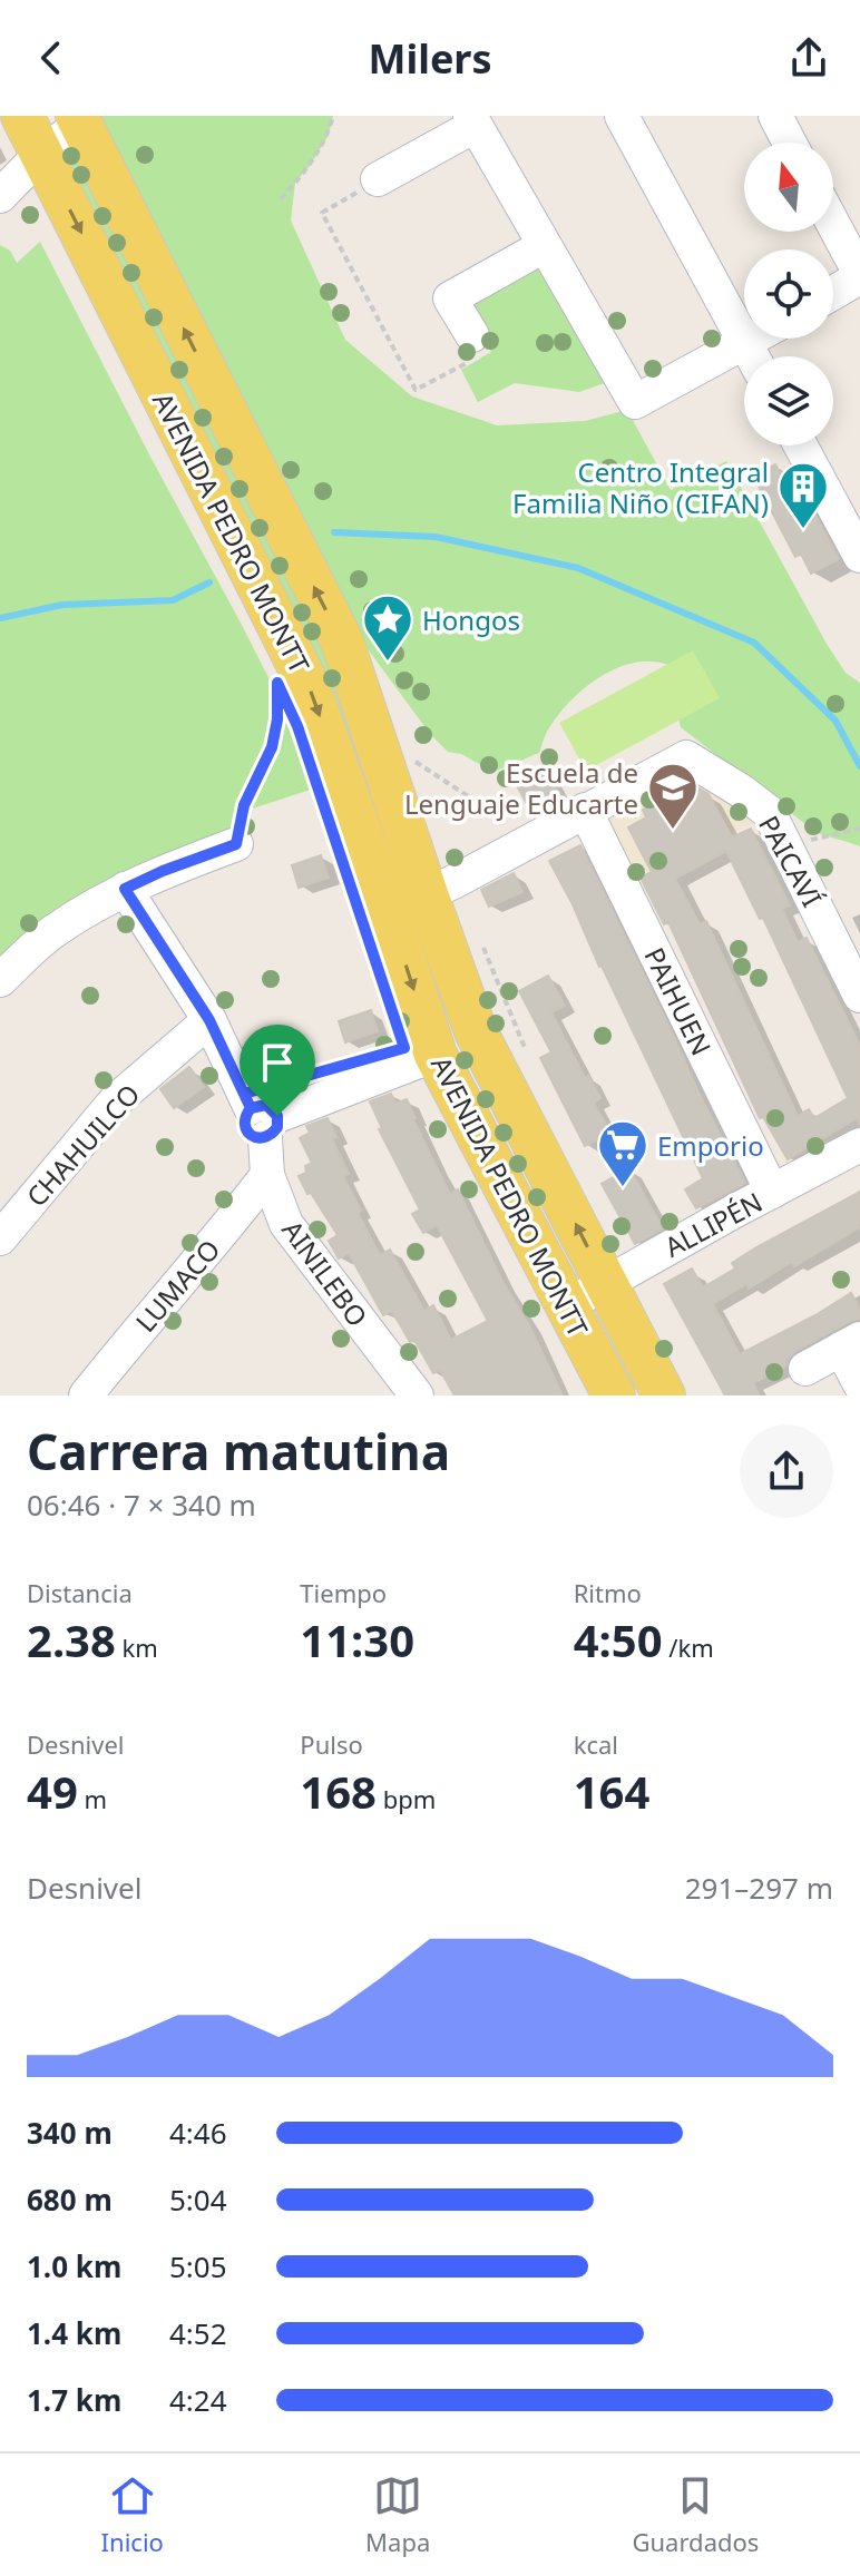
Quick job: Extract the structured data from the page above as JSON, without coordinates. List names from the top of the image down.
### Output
{
  "streets": {
    "main road": ["AVENIDA PEDRO MONTT"],
    "street": [
      "PAICAVÍ",
      "PAIHUEN",
      "CHAHUILCO",
      "ALLIPÉN",
      "AINILEBO",
      "LUMACO"
    ]
  },
  "crossings": [
    ["AVENIDA PEDRO MONTT", "ALLIPÉN"],
    ["PAICAVÍ", "PAIHUEN"],
    ["PAIHUEN", "ALLIPÉN"],
    ["CHAHUILCO", "AINILEBO"],
    ["AINILEBO", "LUMACO"]
  ],
  "places": {
    "building": ["Centro Integral Familia Niño (CIFAN)"],
    "place": ["Hongos"],
    "school or university": ["Escuela de Lenguaje Educarte"],
    "supermarket": ["Emporio"]
  },
  "north": "top",
  "page": {
    "header": "Milers",
    "heading": ["Carrera matutina", "06:46 · 7 × 340 m"],
    "stats": [
      ["Distancia", "2.38 km"],
      ["Tiempo", "11:30"],
      ["Ritmo", "4:50 /km"],
      ["Desnivel", "49 m"],
      ["Pulso", "168 bpm"],
      ["kcal", "164"]
    ],
    "chart": ["Desnivel", "291–297 m"],
    "list": [
      {
        "name": "340 m",
        "note": "4:46"
      },
      {
        "name": "680 m",
        "note": "5:04"
      },
      {
        "name": "1.0 km",
        "note": "5:05"
      },
      {
        "name": "1.4 km",
        "note": "4:52"
      },
      {
        "name": "1.7 km",
        "note": "4:24"
      }
    ],
    "tabs": ["Inicio", "Mapa", "Guardados"]
  }
}
